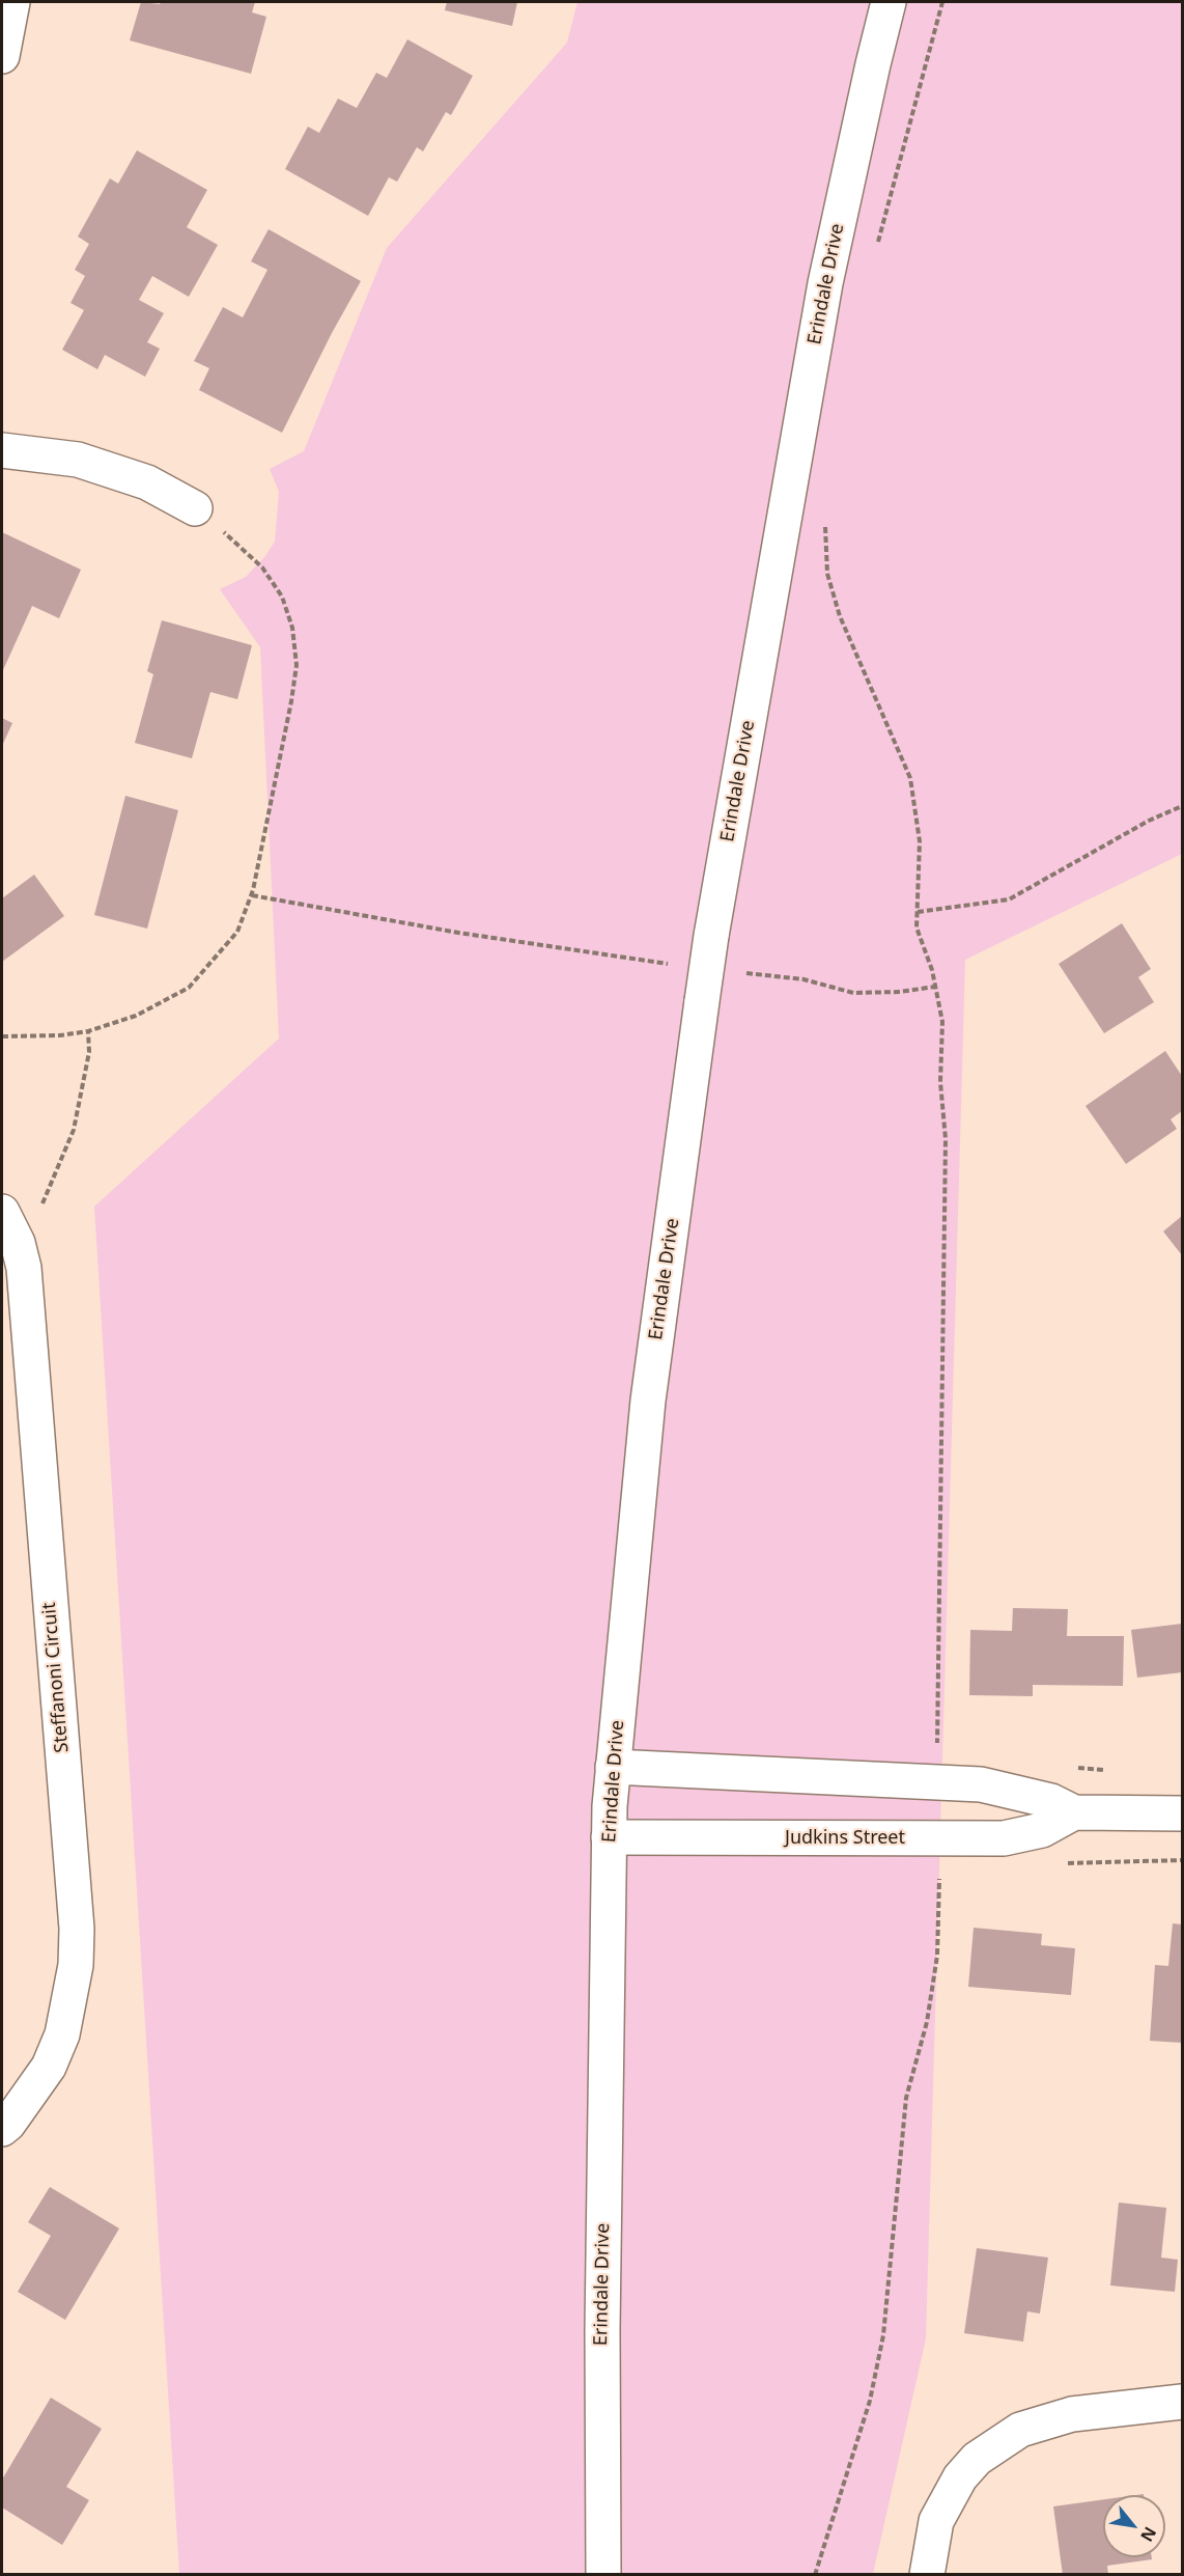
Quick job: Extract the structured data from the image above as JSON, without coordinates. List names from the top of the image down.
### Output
{
  "streets": {
    "main road": ["Erindale Drive", "Steffanoni Circuit", "Judkins Street"]
  },
  "crossings": [
    ["Erindale Drive", "Judkins Street"]
  ],
  "north": "bottom right"
}
